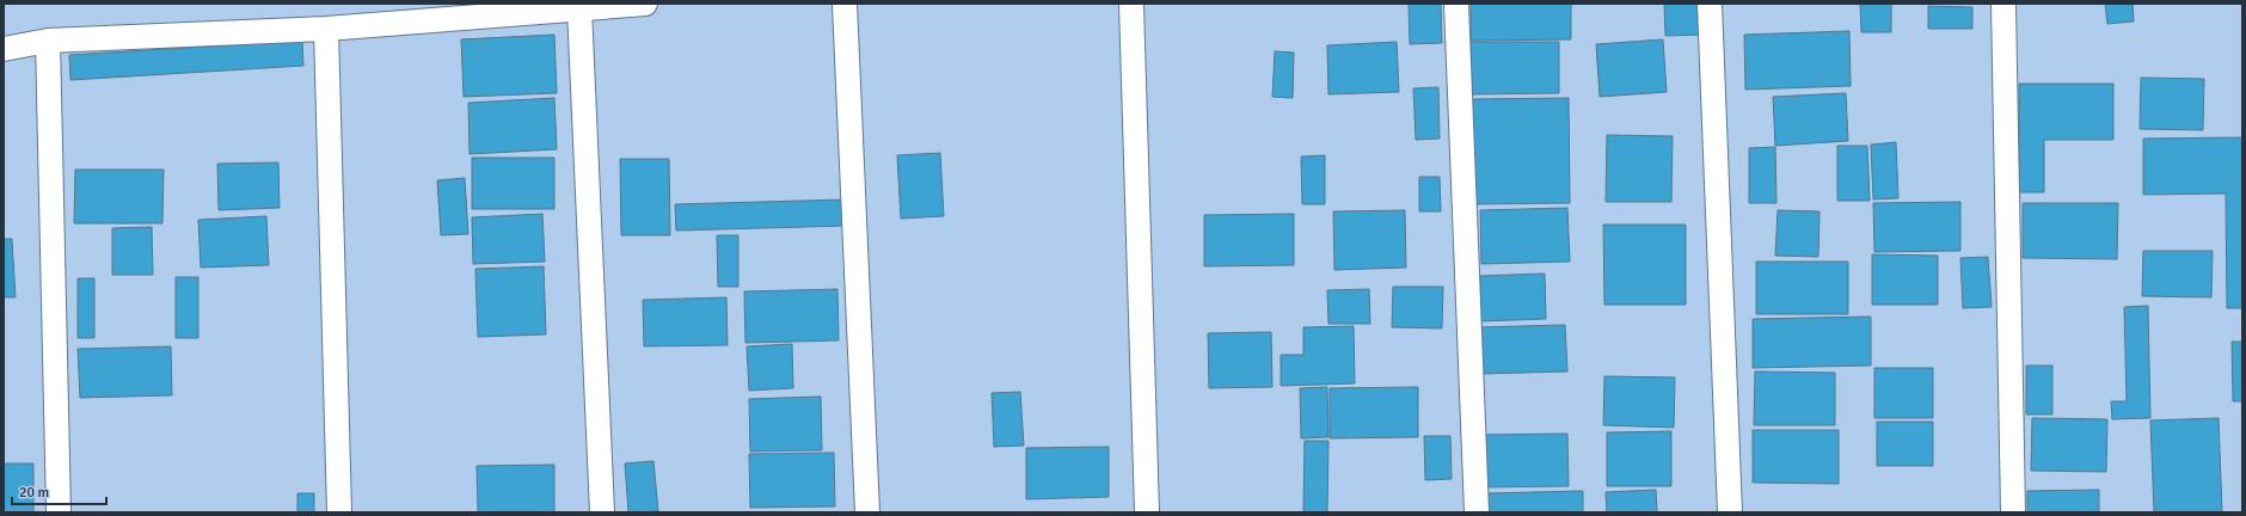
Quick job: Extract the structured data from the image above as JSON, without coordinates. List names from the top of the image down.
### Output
{
  "scale_bar": "20 m"
}
